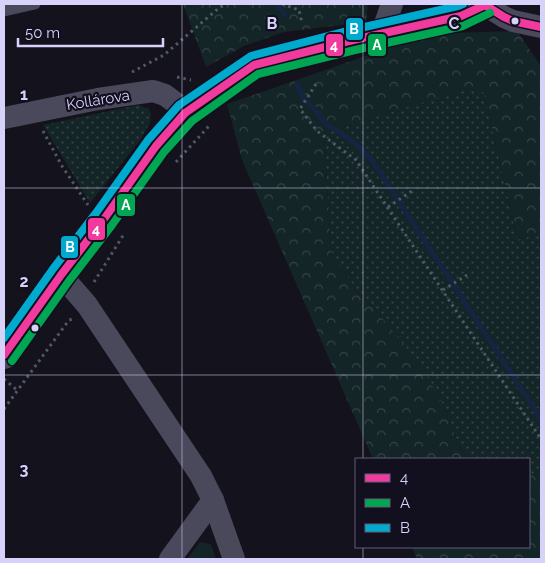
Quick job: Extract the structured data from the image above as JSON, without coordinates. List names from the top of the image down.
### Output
{
  "streets": {
    "street": ["Kollárova"]
  },
  "lines": ["transit line B", "transit line 4", "transit line A"],
  "legend": ["4", "A", "B"],
  "scale_bar": "50 m",
  "grid": {
    "columns": ["B", "C"],
    "rows": ["1", "2", "3"]
  }
}
